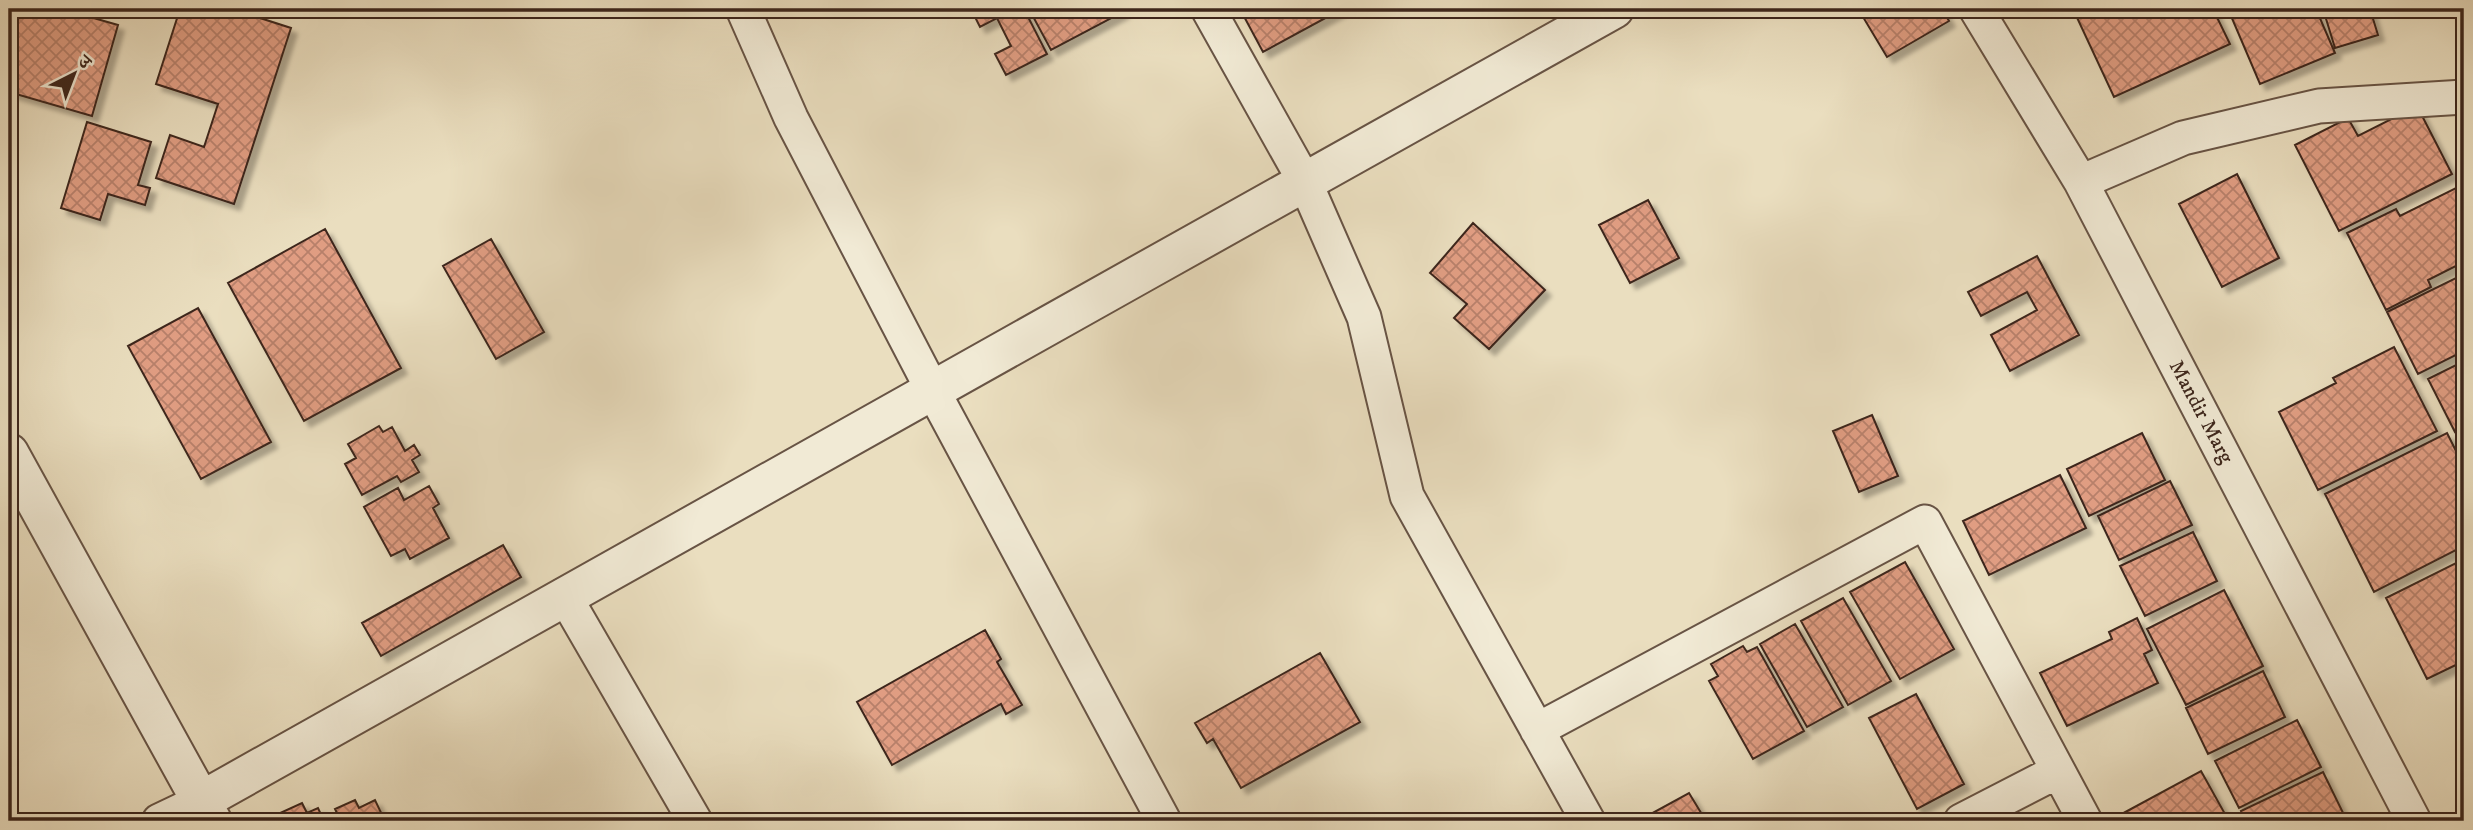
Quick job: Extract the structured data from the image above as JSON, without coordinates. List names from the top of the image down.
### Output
{
  "streets": {
    "street": ["Mandir Marg"]
  },
  "north": "top right"
}
